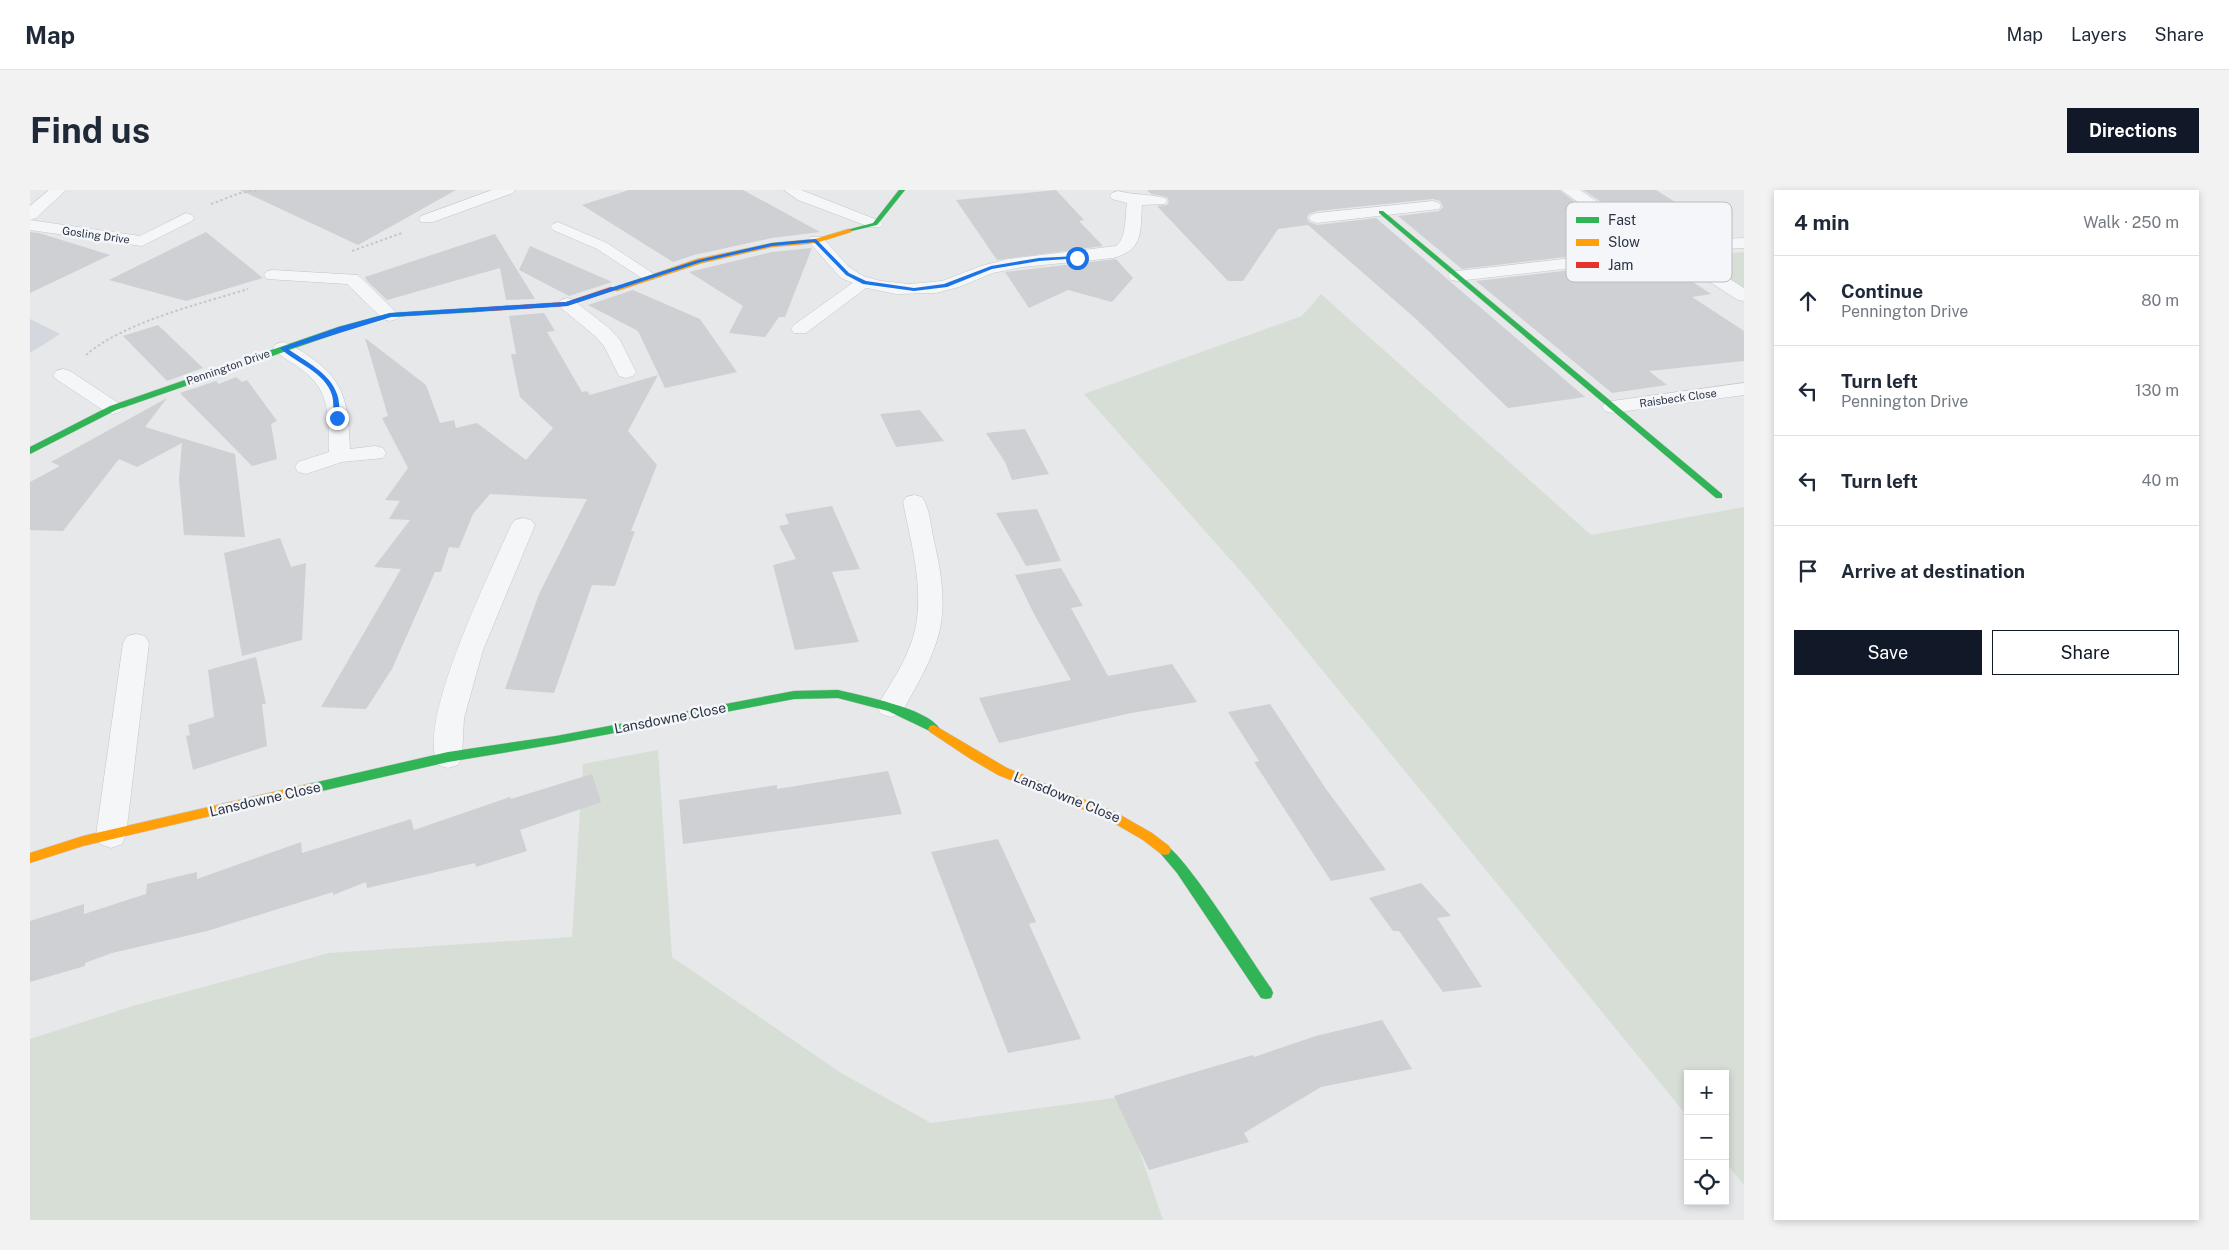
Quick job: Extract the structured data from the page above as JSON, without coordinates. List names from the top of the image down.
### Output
{
  "streets": {
    "street": [
      "Gosling Drive",
      "Pennington Drive",
      "Raisbeck Close",
      "Lansdowne Close"
    ]
  },
  "legend": ["Fast", "Slow", "Jam"],
  "page": {
    "header": "Map",
    "nav": ["Map", "Layers", "Share"],
    "buttons": [
      "Directions",
      ["Save", "Share"]
    ],
    "title": "Find us",
    "heading": ["4 min", "Walk · 250 m"],
    "list": [
      ["Continue", "Pennington Drive", "80 m"],
      ["Turn left", "Pennington Drive", "130 m"],
      ["Turn left", "40 m"],
      "Arrive at destination"
    ],
    "map_buttons": ["+", "−"]
  }
}
